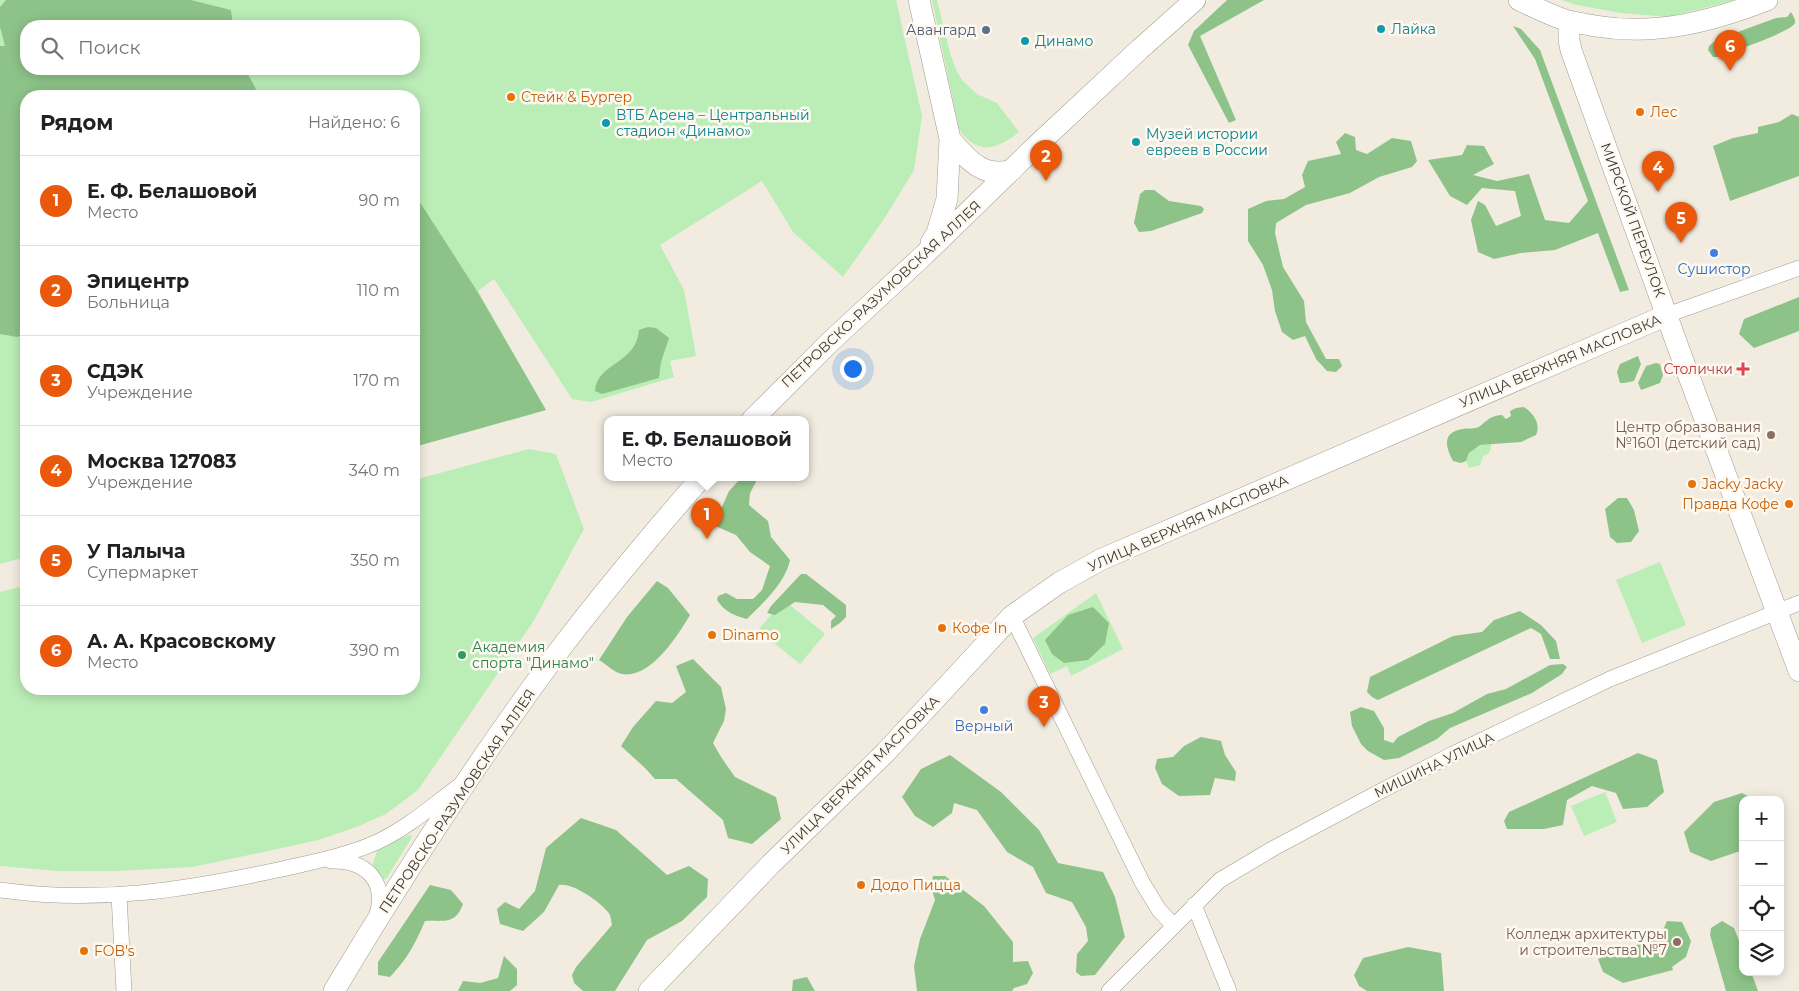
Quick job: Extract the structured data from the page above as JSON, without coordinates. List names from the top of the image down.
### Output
{
  "streets": {
    "street": [
      "МИРСКОЙ ПЕРЕУЛОК",
      "ПЕТРОВСКО-РАЗУМОВСКАЯ АЛЛЕЯ",
      "УЛИЦА ВЕРХНЯЯ МАСЛОВКА",
      "МИШИНА УЛИЦА"
    ]
  },
  "crossings": [
    ["МИРСКОЙ ПЕРЕУЛОК", "УЛИЦА ВЕРХНЯЯ МАСЛОВКА"],
    ["МИРСКОЙ ПЕРЕУЛОК", "МИШИНА УЛИЦА"]
  ],
  "places": {
    "other": [
      "Лайка",
      "Авангард",
      "Динамо",
      "Стейк & Бургер",
      "Лес",
      "ВТБ Арена – Центральный стадион «Динамо»",
      "Музей истории евреев в России",
      "Сушистор",
      "Центр образования №1601 (детский сад)",
      "Jacky Jacky",
      "Правда Кофе",
      "Кофе In",
      "Dinamo",
      "Академия спорта \"Динамо\"",
      "Верный",
      "Додо Пицца",
      "Колледж архитектуры и строительства №7",
      "FOB's"
    ],
    "health": ["Столички"]
  },
  "page": {
    "search": "Поиск",
    "pins": [
      "6",
      "2",
      "4",
      "5",
      "1",
      "3"
    ],
    "heading": ["Рядом", "Найдено: 6"],
    "list": [
      {
        "mark": "1",
        "name": "Е. Ф. Белашовой",
        "note": "Место",
        "value": "90 m"
      },
      {
        "mark": "2",
        "name": "Эпицентр",
        "note": "Больница",
        "value": "110 m"
      },
      {
        "mark": "3",
        "name": "СДЭК",
        "note": "Учреждение",
        "value": "170 m"
      },
      {
        "mark": "4",
        "name": "Москва 127083",
        "note": "Учреждение",
        "value": "340 m"
      },
      {
        "mark": "5",
        "name": "У Палыча",
        "note": "Супермаркет",
        "value": "350 m"
      },
      {
        "mark": "6",
        "name": "А. А. Красовскому",
        "note": "Место",
        "value": "390 m"
      }
    ],
    "popup": ["Е. Ф. Белашовой", "Место"],
    "map_buttons": ["+", "−"]
  }
}
